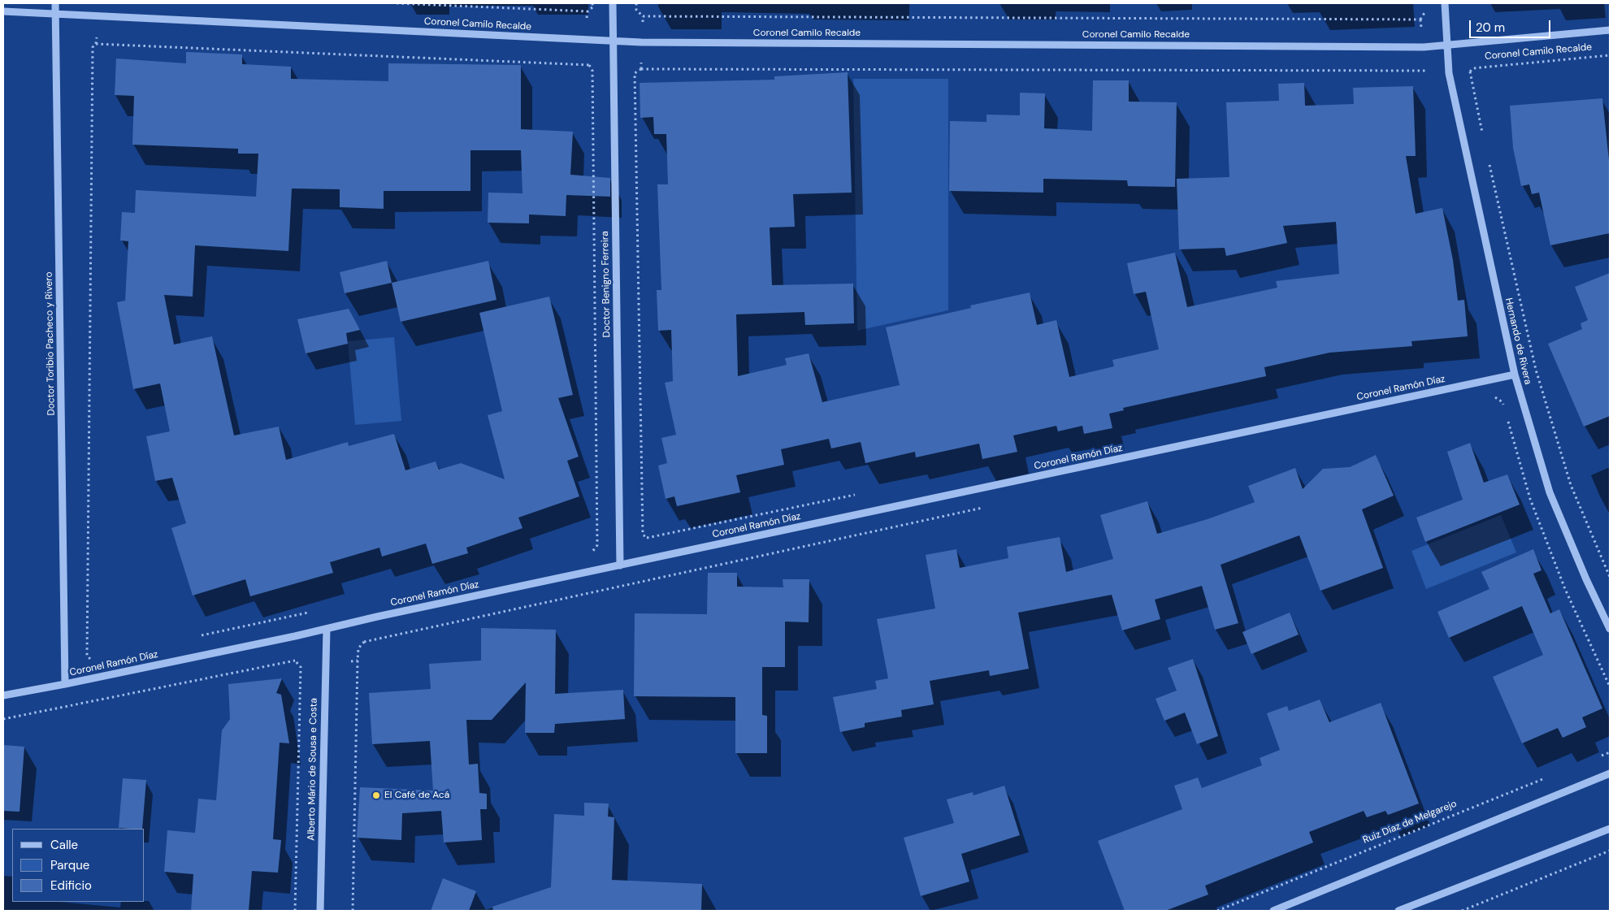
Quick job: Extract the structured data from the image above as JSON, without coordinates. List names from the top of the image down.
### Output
{
  "streets": {
    "street": [
      "Coronel Camilo Recalde",
      "Doctor Benigno Ferreira",
      "Hernando de Rivera",
      "Doctor Toribio Pacheco y Rivero",
      "Coronel Ramón Díaz",
      "Alberto Mário de Sousa e Costa"
    ],
    "path": ["Ruiz Díaz de Melgarejo"]
  },
  "crossings": [
    ["Coronel Camilo Recalde", "Doctor Benigno Ferreira"],
    ["Coronel Camilo Recalde", "Hernando de Rivera"],
    ["Coronel Camilo Recalde", "Doctor Toribio Pacheco y Rivero"],
    ["Doctor Benigno Ferreira", "Coronel Ramón Díaz"],
    ["Hernando de Rivera", "Coronel Ramón Díaz"],
    ["Doctor Toribio Pacheco y Rivero", "Coronel Ramón Díaz"],
    ["Coronel Ramón Díaz", "Alberto Mário de Sousa e Costa"]
  ],
  "places": ["El Café de Acá"],
  "legend": ["Calle", "Parque", "Edificio"],
  "scale_bar": "20 m"
}
